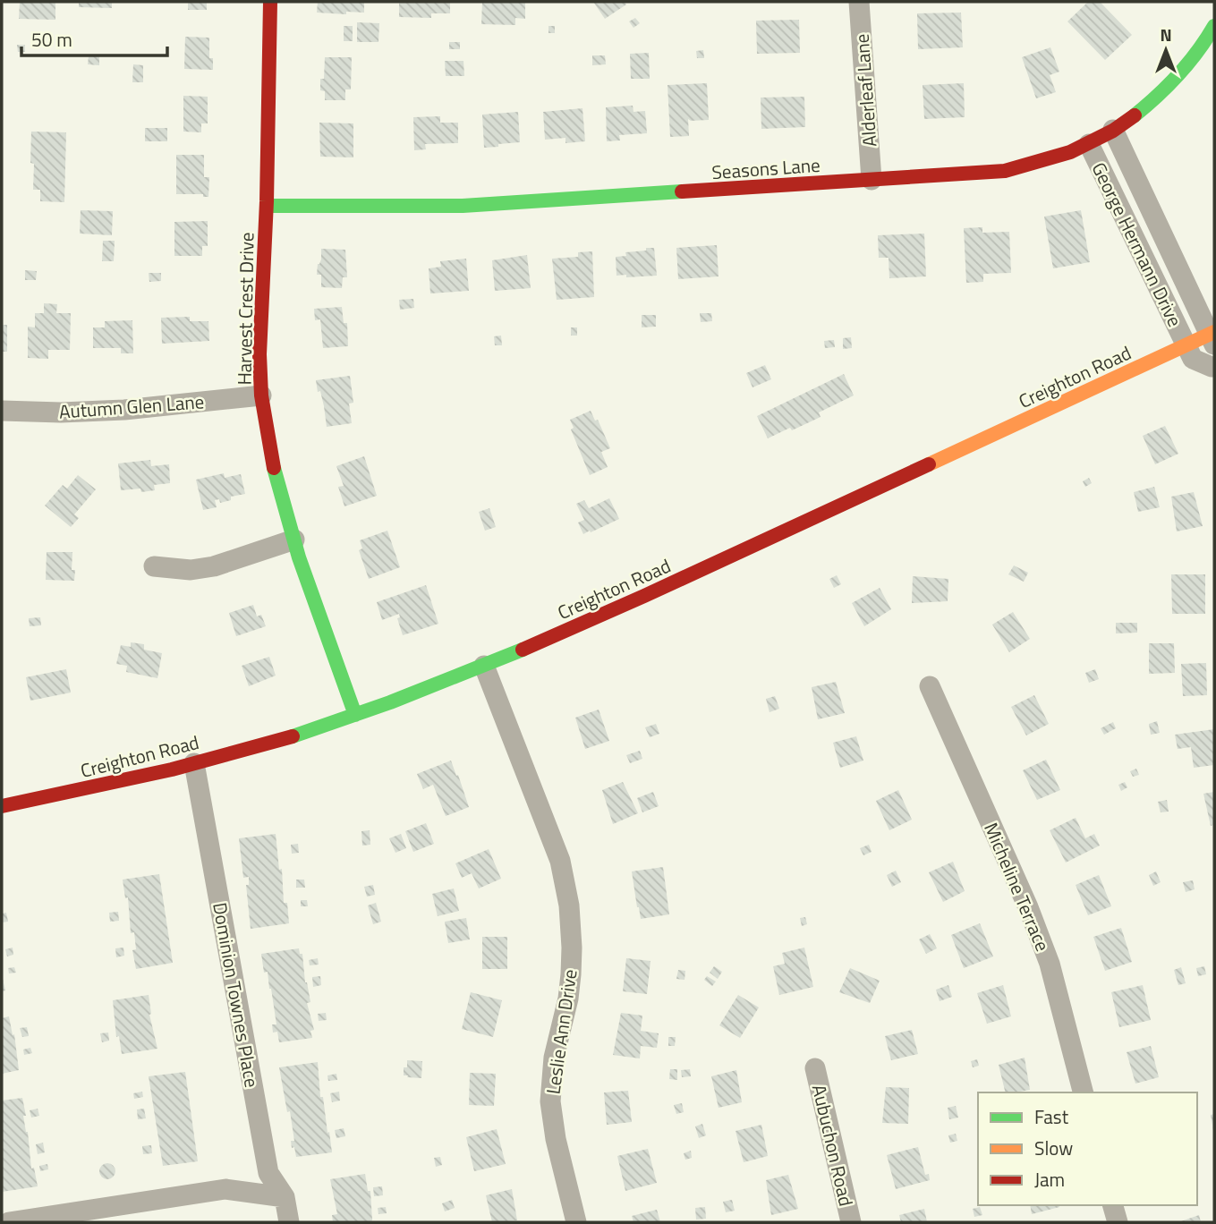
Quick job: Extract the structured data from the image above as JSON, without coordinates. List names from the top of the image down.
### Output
{
  "streets": {
    "street": [
      "Alderleaf Lane",
      "Seasons Lane",
      "George Hermann Drive",
      "Harvest Crest Drive",
      "Creighton Road",
      "Autumn Glen Lane",
      "Micheline Terrace",
      "Dominion Townes Place",
      "Leslie Ann Drive",
      "Aubuchon Road"
    ]
  },
  "crossings": [
    ["Alderleaf Lane", "Seasons Lane"],
    ["Seasons Lane", "George Hermann Drive"],
    ["Seasons Lane", "Harvest Crest Drive"],
    ["George Hermann Drive", "Creighton Road"],
    ["Harvest Crest Drive", "Creighton Road"],
    ["Harvest Crest Drive", "Autumn Glen Lane"],
    ["Creighton Road", "Dominion Townes Place"],
    ["Creighton Road", "Leslie Ann Drive"]
  ],
  "legend": ["Fast", "Slow", "Jam"],
  "scale_bar": "50 m",
  "north": "top"
}
